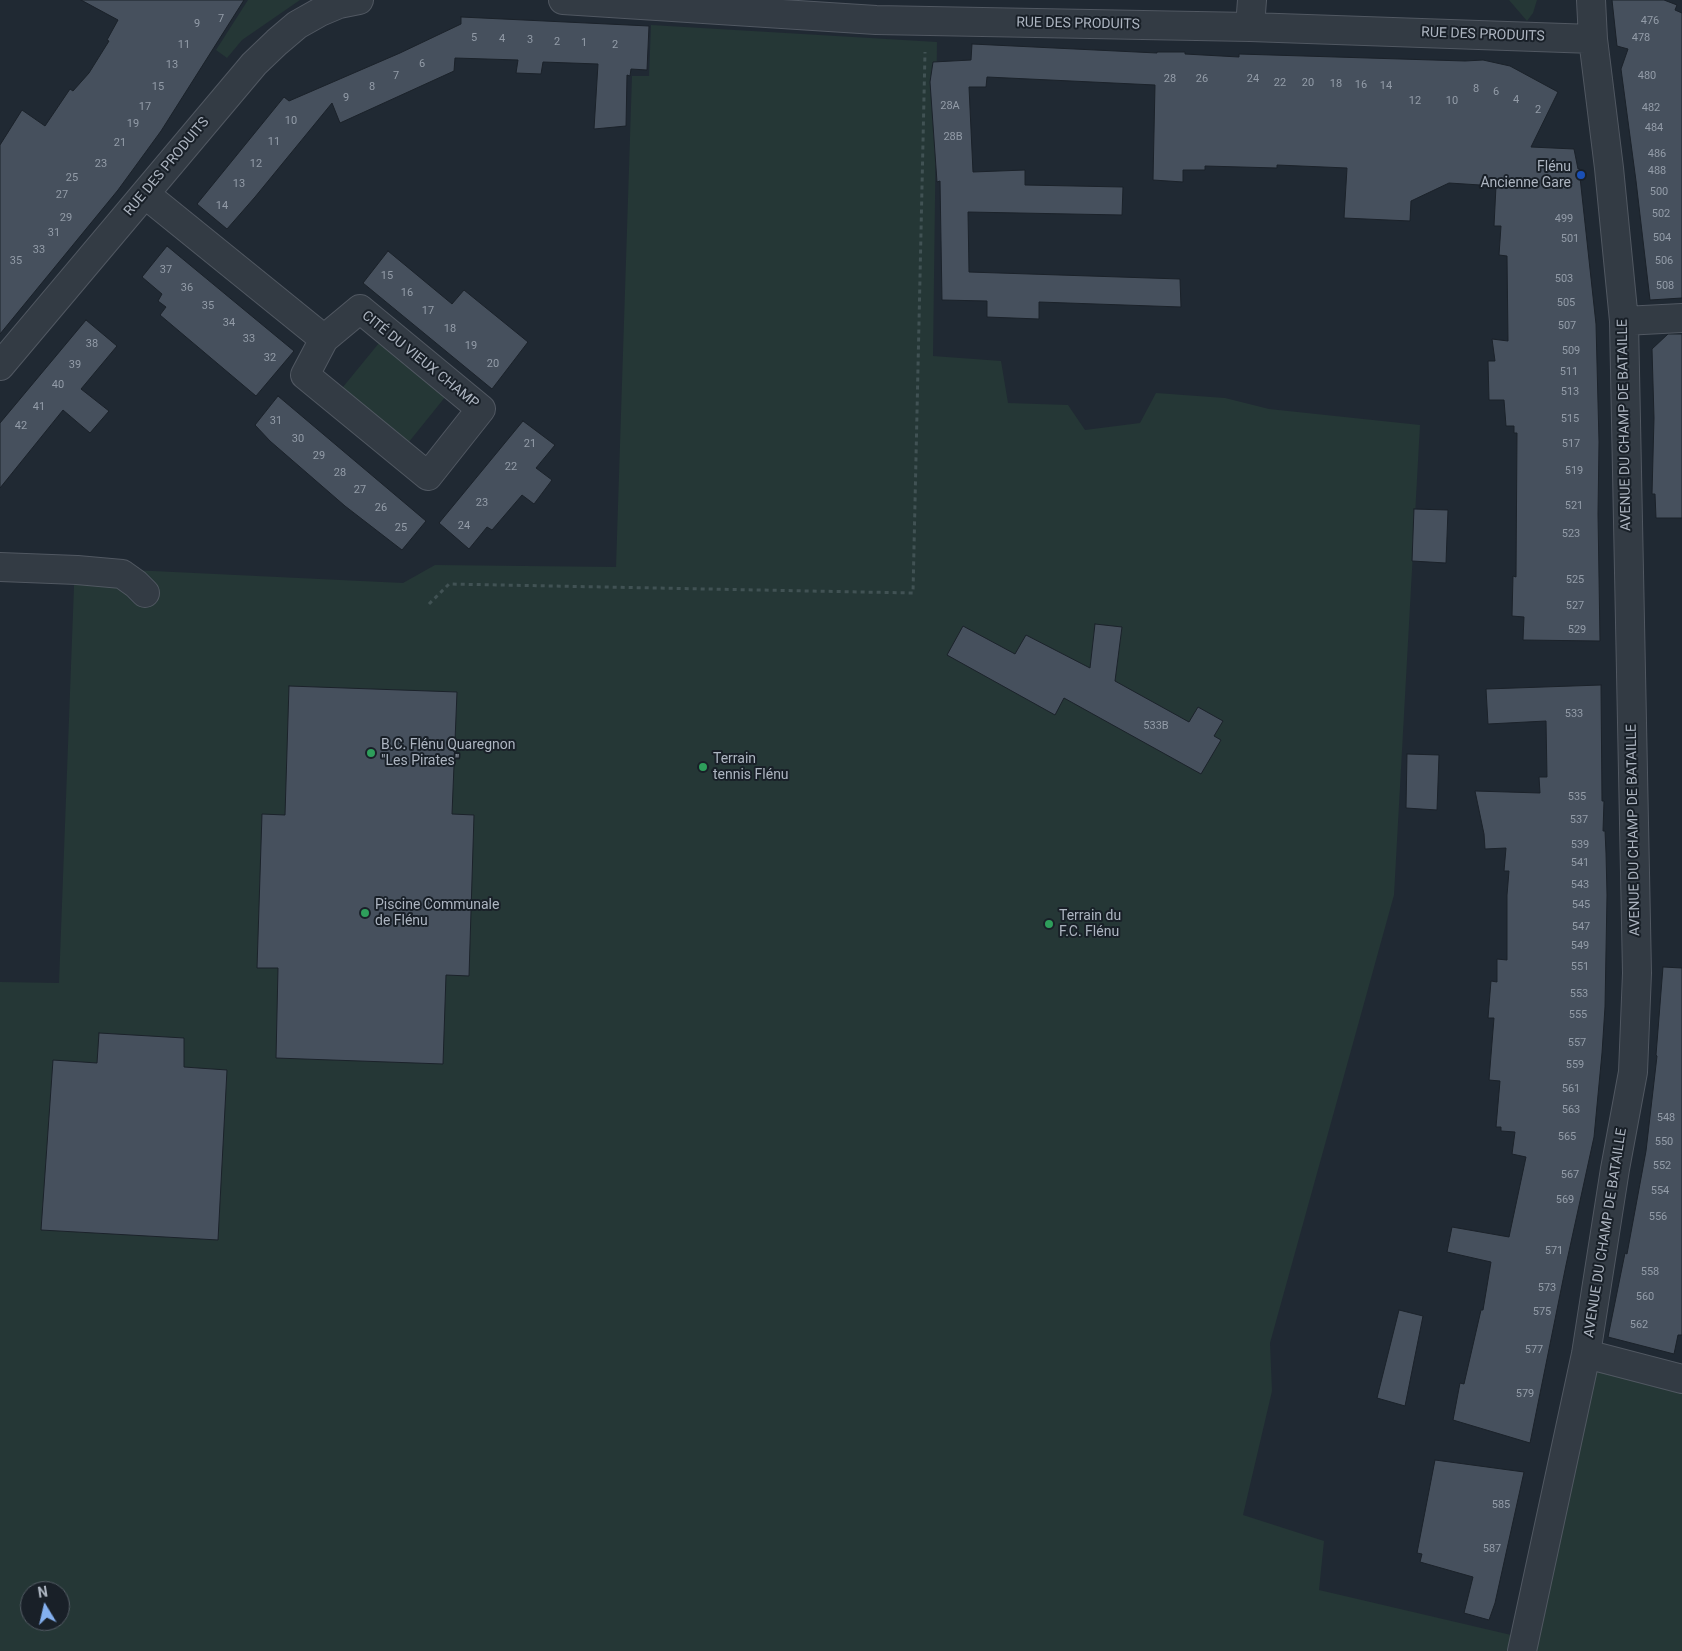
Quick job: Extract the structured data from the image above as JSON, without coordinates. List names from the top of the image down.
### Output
{
  "streets": {
    "street": ["RUE DES PRODUITS", "CITÉ DU VIEUX CHAMP", "AVENUE DU CHAMP DE BATAILLE"]
  },
  "crossings": [
    ["RUE DES PRODUITS", "AVENUE DU CHAMP DE BATAILLE"]
  ],
  "places": [
    "Flénu Ancienne Gare",
    "B.C. Flénu Quaregnon \"Les Pirates\"",
    "Terrain tennis Flénu",
    "Piscine Communale de Flénu",
    "Terrain du F.C. Flénu"
  ],
  "house_numbers": [
    "7",
    "476",
    "9",
    "5",
    "478",
    "4",
    "3",
    "2",
    "1",
    "11",
    "2",
    "6",
    "13",
    "7",
    "480",
    "28",
    "26",
    "24",
    "22",
    "20",
    "18",
    "16",
    "14",
    "15",
    "8",
    "8",
    "6",
    "9",
    "4",
    "12",
    "10",
    "28A",
    "17",
    "482",
    "2",
    "10",
    "19",
    "484",
    "28B",
    "11",
    "21",
    "486",
    "23",
    "12",
    "488",
    "25",
    "13",
    "500",
    "27",
    "14",
    "502",
    "29",
    "499",
    "31",
    "504",
    "501",
    "33",
    "35",
    "506",
    "37",
    "15",
    "503",
    "508",
    "36",
    "16",
    "505",
    "35",
    "17",
    "34",
    "507",
    "18",
    "33",
    "38",
    "19",
    "509",
    "32",
    "20",
    "39",
    "511",
    "40",
    "513",
    "41",
    "515",
    "31",
    "42",
    "30",
    "21",
    "517",
    "29",
    "22",
    "519",
    "28",
    "27",
    "23",
    "521",
    "26",
    "24",
    "25",
    "523",
    "525",
    "527",
    "529",
    "533",
    "533B",
    "535",
    "537",
    "539",
    "541",
    "543",
    "545",
    "547",
    "549",
    "551",
    "553",
    "555",
    "557",
    "559",
    "561",
    "563",
    "548",
    "565",
    "550",
    "552",
    "567",
    "554",
    "569",
    "556",
    "571",
    "558",
    "573",
    "560",
    "575",
    "562",
    "577",
    "579",
    "585",
    "587"
  ],
  "north": "top"
}
